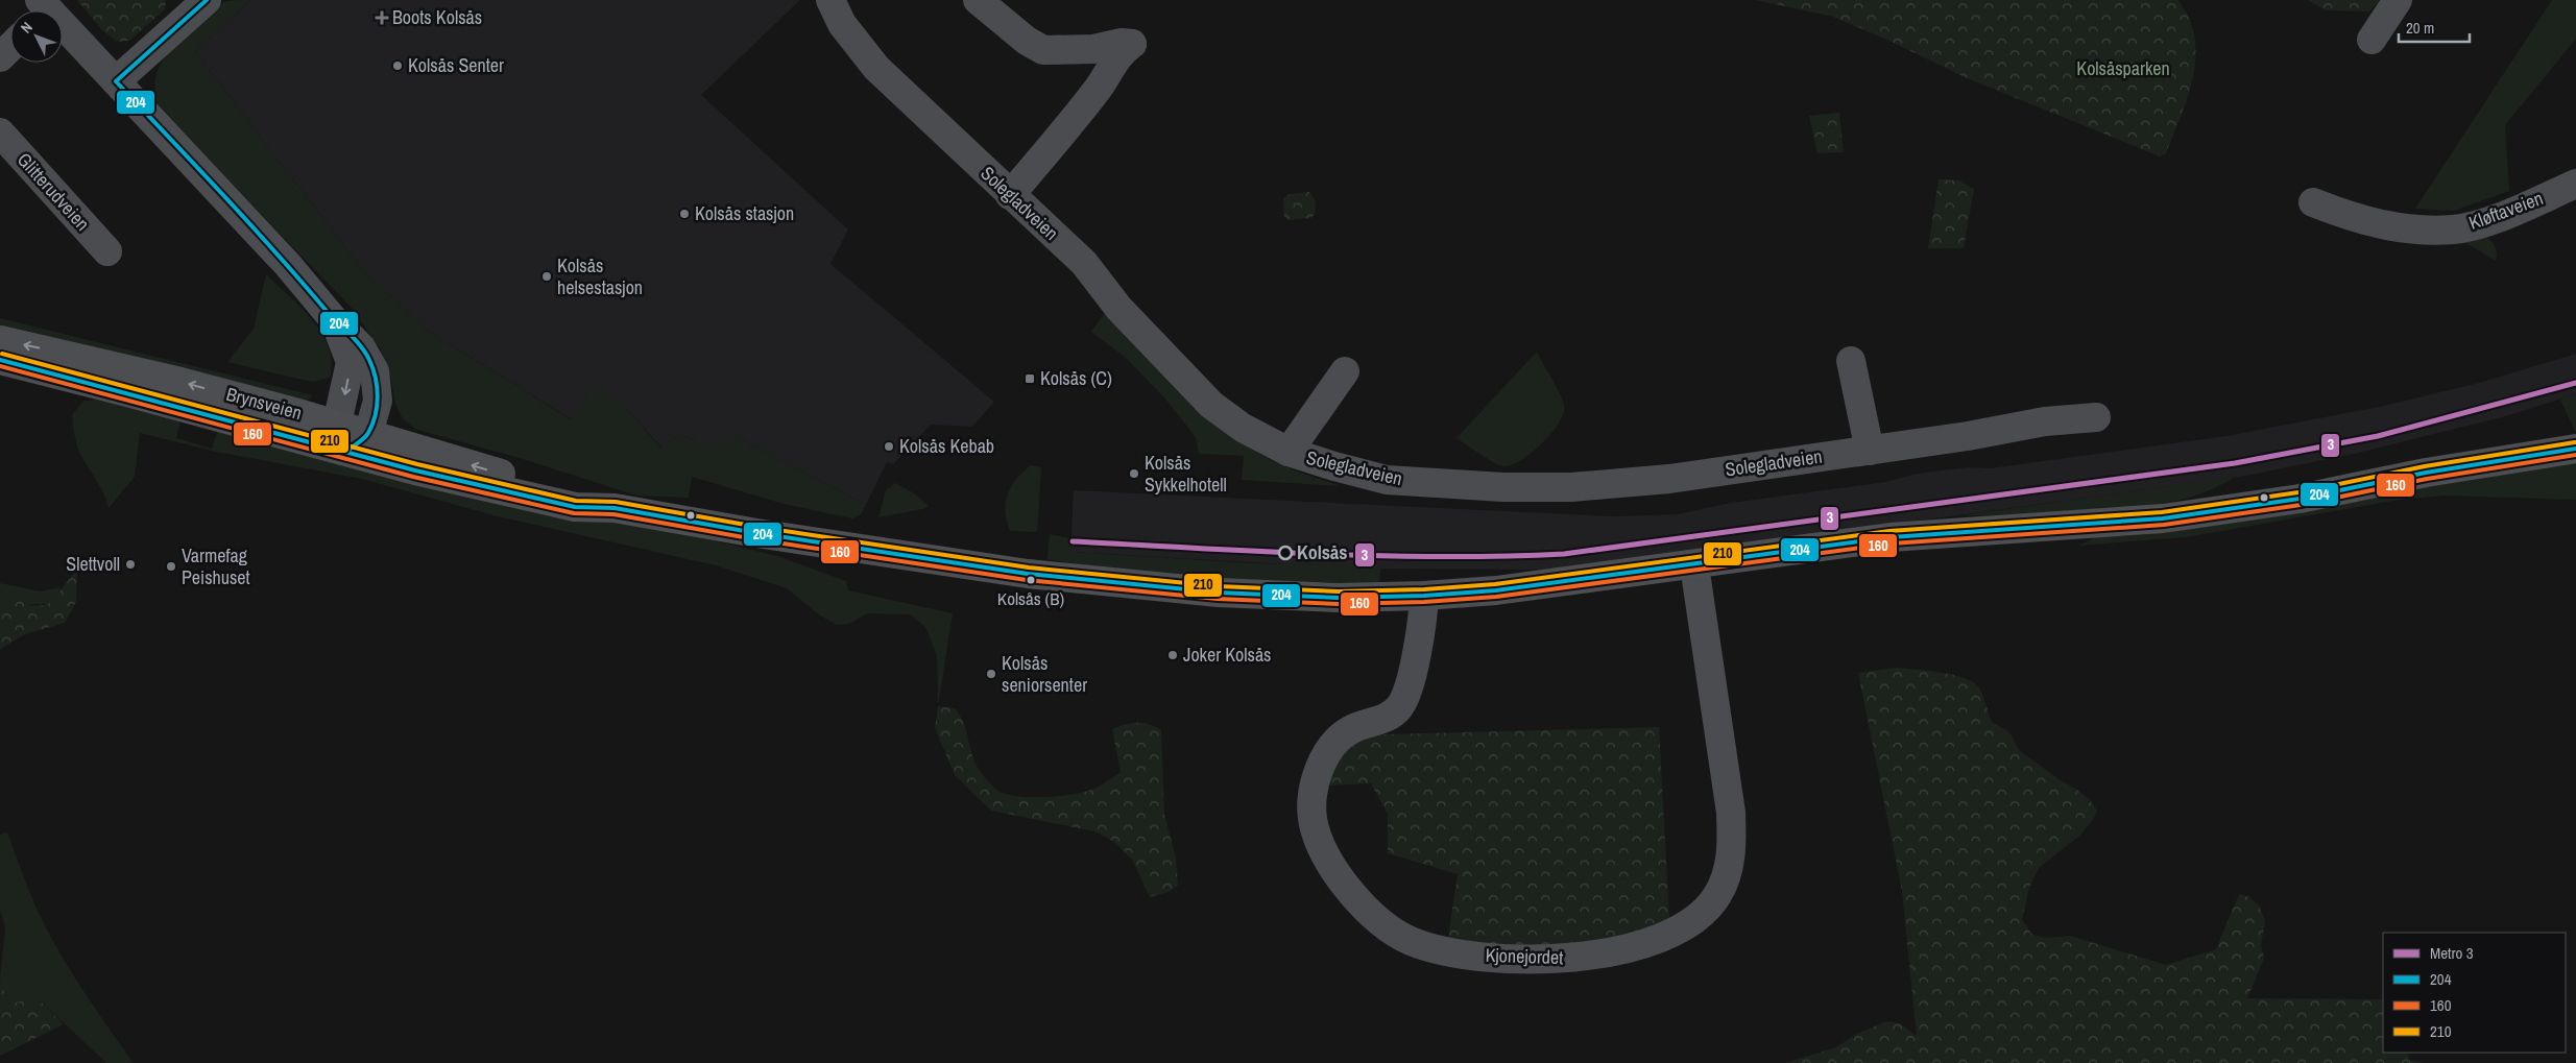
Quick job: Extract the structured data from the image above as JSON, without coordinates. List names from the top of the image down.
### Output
{
  "streets": {
    "main road": ["Brynsveien"],
    "street": [
      "Glitterudveien",
      "Solegladveien",
      "Kløftaveien",
      "Kjonejordet"
    ]
  },
  "crossings": [
    ["Brynsveien", "Kjonejordet"]
  ],
  "parks": ["Kolsåsparken"],
  "places": {
    "health": ["Boots Kolsås"],
    "other": [
      "Kolsås Senter",
      "Kolsås stasjon",
      "Kolsås helsestasjon",
      "Kolsås Kebab",
      "Kolsås Sykkelhotell",
      "Kolsås",
      "Slettvoll",
      "Varmefag Peishuset",
      "Kolsås (B)",
      "Joker Kolsås",
      "Kolsås seniorsenter"
    ],
    "transit": ["Kolsås (C)"]
  },
  "lines": [
    "transit line 204",
    "transit line 210",
    "transit line 160",
    "metro line 3"
  ],
  "legend": [
    "Metro 3",
    "204",
    "160",
    "210"
  ],
  "scale_bar": "20 m",
  "north": "top left"
}
